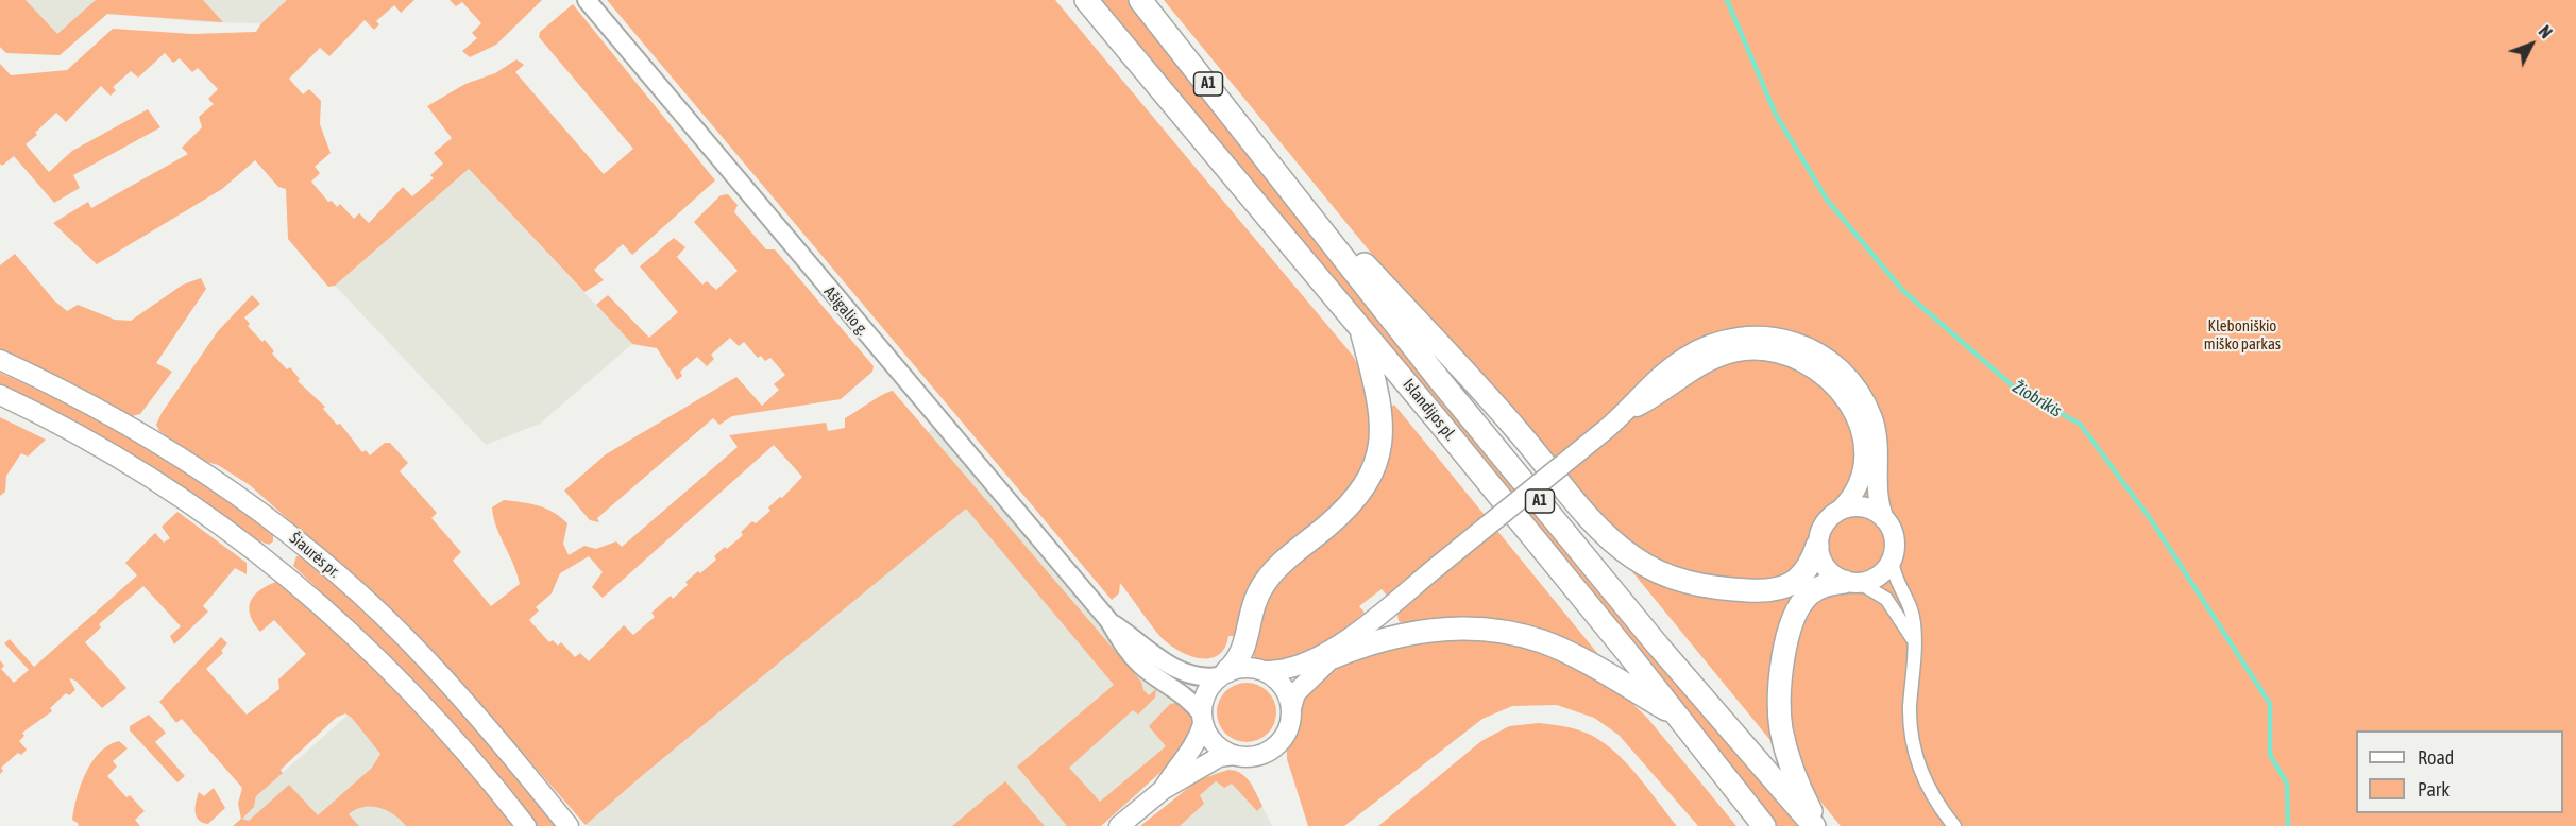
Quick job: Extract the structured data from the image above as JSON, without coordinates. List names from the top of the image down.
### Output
{
  "streets": {
    "highway": ["A1", "Islandijos pl."],
    "main road": ["Šiaurės pr."],
    "street": ["Ašigalio g."]
  },
  "water": ["Žiobrikis"],
  "parks": ["Kleboniškio miško parkas"],
  "legend": ["Road", "Park"],
  "north": "top right"
}
